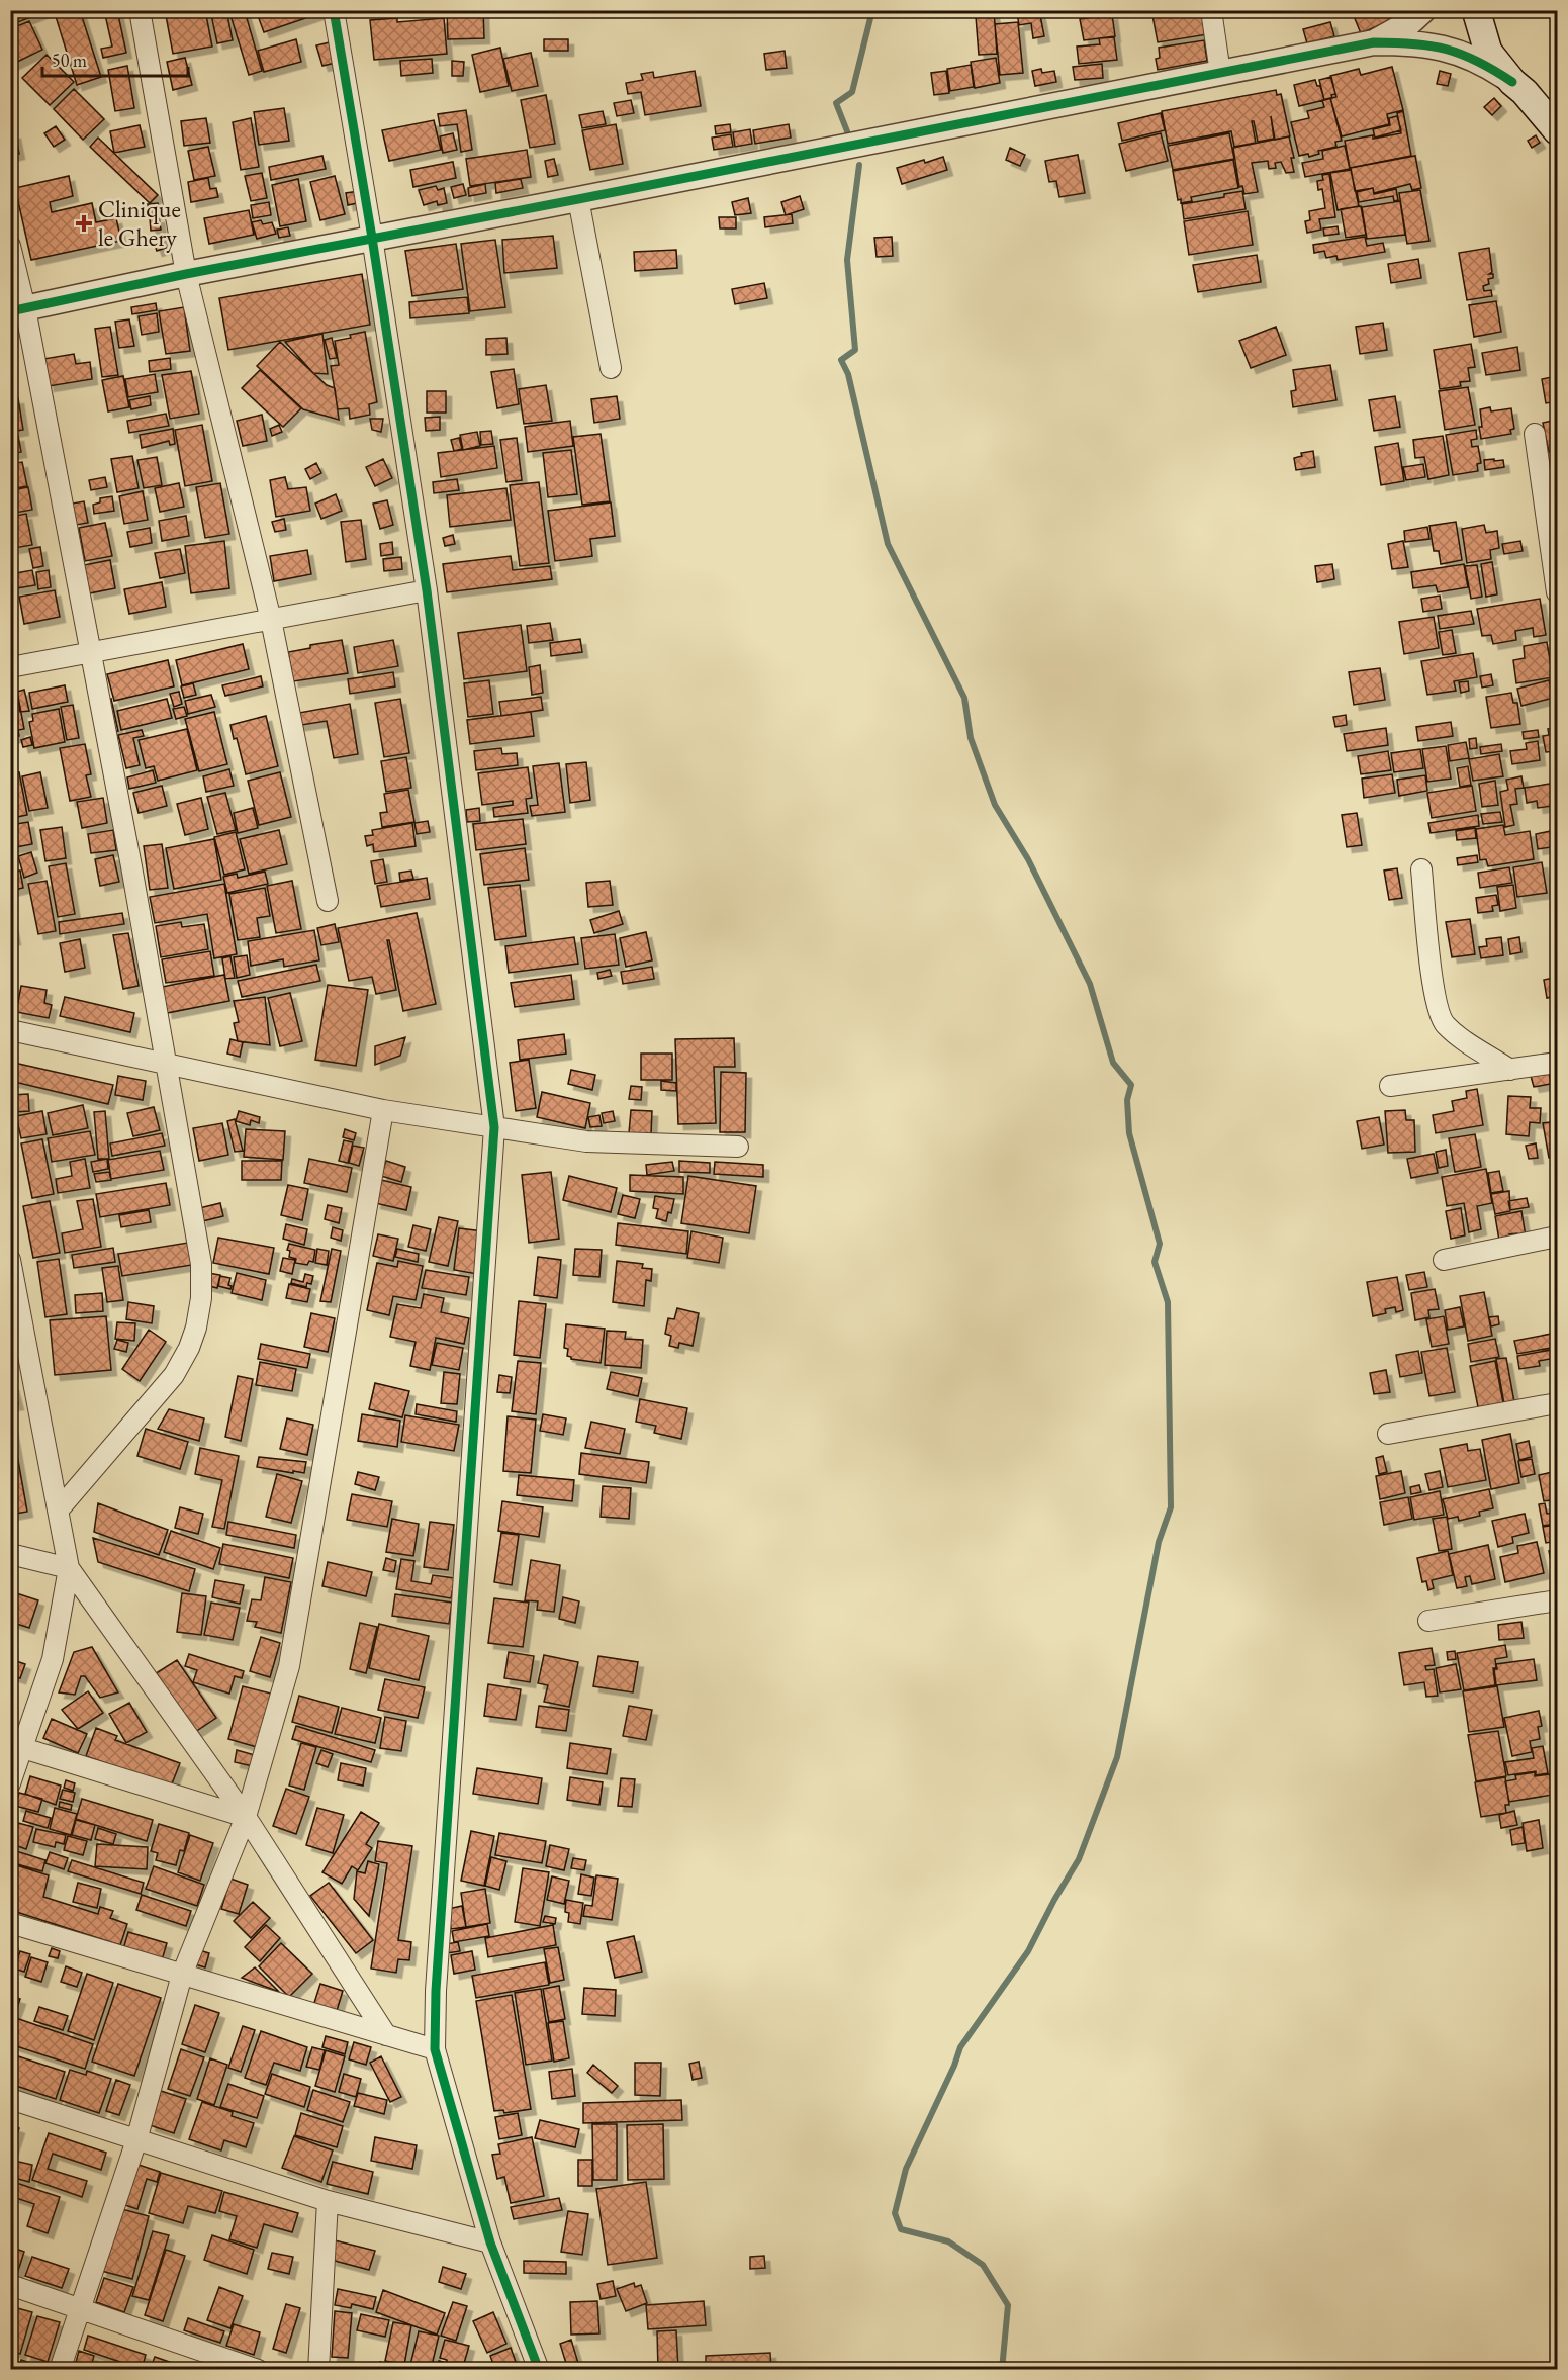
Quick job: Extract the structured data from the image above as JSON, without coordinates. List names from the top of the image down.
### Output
{
  "places": {
    "health": ["Clinique le Ghery"]
  },
  "scale_bar": "50 m"
}
